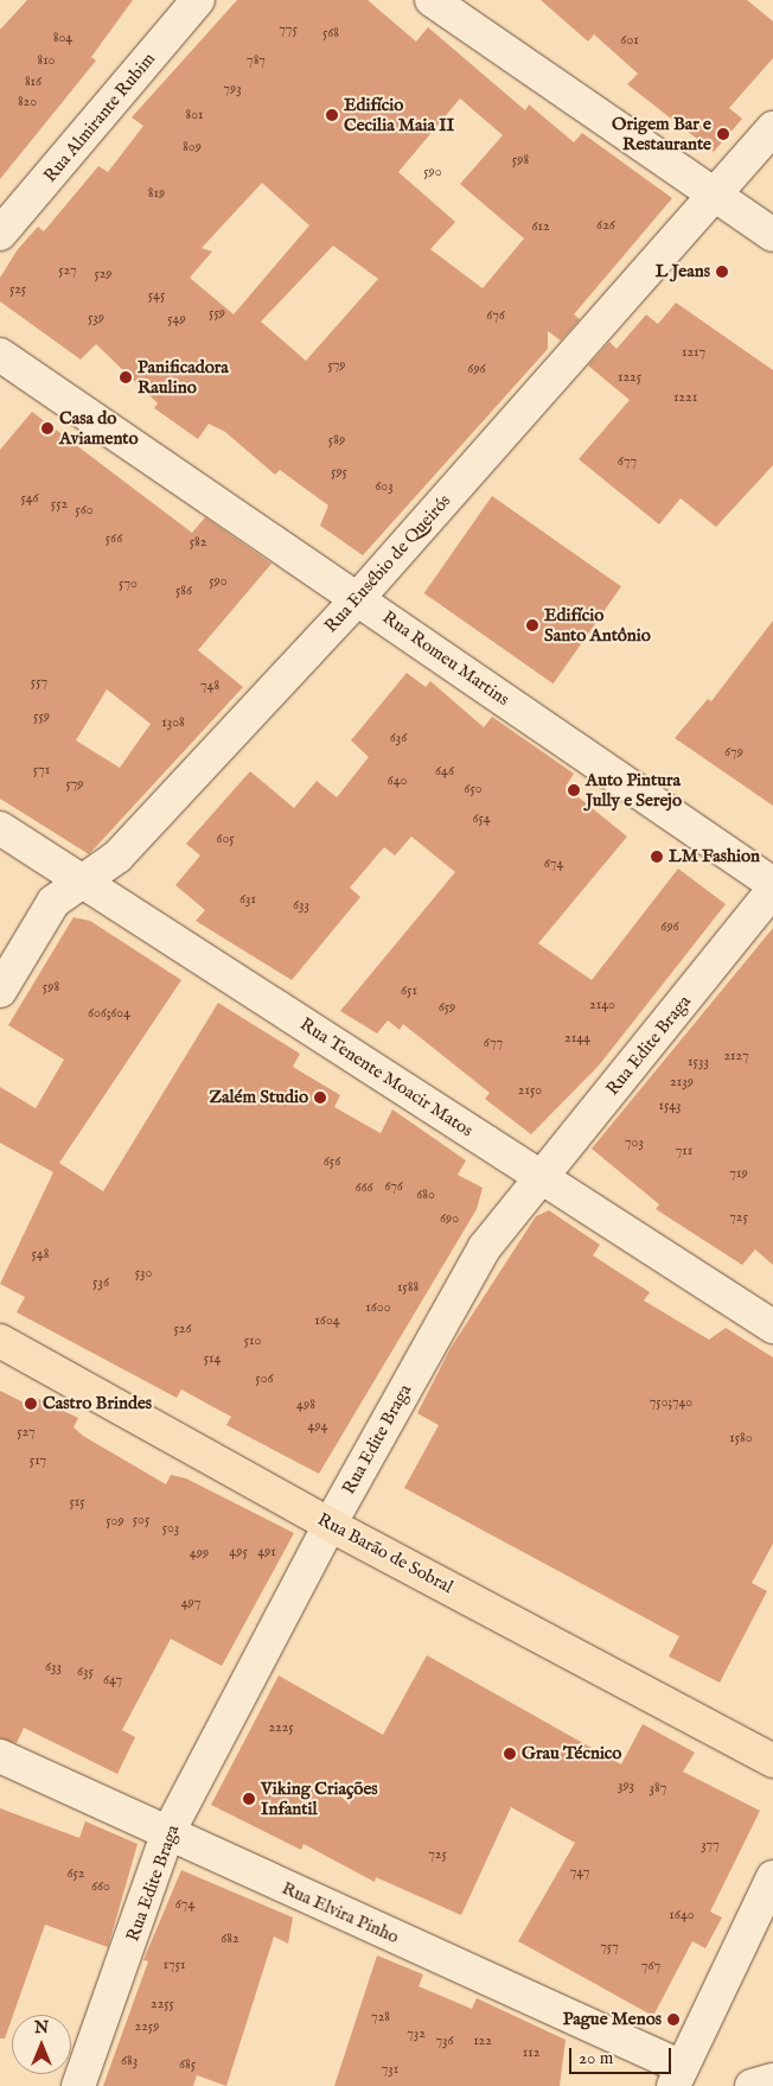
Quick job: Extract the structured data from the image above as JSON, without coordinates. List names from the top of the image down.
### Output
{
  "streets": {
    "main road": ["Rua Barão de Sobral"],
    "street": [
      "Rua Almirante Rubim",
      "Rua Eusébio de Queirós",
      "Rua Romeu Martins",
      "Rua Edite Braga",
      "Rua Tenente Moacir Matos",
      "Rua Elvira Pinho"
    ]
  },
  "crossings": [
    ["Rua Eusébio de Queirós", "Rua Romeu Martins"],
    ["Rua Eusébio de Queirós", "Rua Tenente Moacir Matos"],
    ["Rua Edite Braga", "Rua Tenente Moacir Matos"],
    ["Rua Edite Braga", "Rua Barão de Sobral"],
    ["Rua Edite Braga", "Rua Elvira Pinho"]
  ],
  "places": [
    "Edifício Cecilia Maia II",
    "Origem Bar e Restaurante",
    "L Jeans",
    "Panificadora Raulino",
    "Casa do Aviamento",
    "Edifício Santo Antônio",
    "Auto Pintura Jully e Serejo",
    "LM Fashion",
    "Zalém Studio",
    "Castro Brindes",
    "Grau Técnico",
    "Viking Criações Infantil",
    "Pague Menos"
  ],
  "house_numbers": [
    "775",
    "568",
    "804",
    "601",
    "810",
    "787",
    "816",
    "793",
    "820",
    "801",
    "809",
    "598",
    "590",
    "819",
    "626",
    "612",
    "527",
    "529",
    "525",
    "545",
    "559",
    "676",
    "539",
    "549",
    "1217",
    "579",
    "696",
    "1225",
    "1221",
    "589",
    "677",
    "595",
    "603",
    "546",
    "552",
    "560",
    "566",
    "582",
    "590",
    "570",
    "586",
    "557",
    "748",
    "559",
    "1308",
    "636",
    "679",
    "571",
    "646",
    "640",
    "579",
    "650",
    "654",
    "605",
    "674",
    "631",
    "633",
    "696",
    "598",
    "651",
    "2140",
    "659",
    "606;604",
    "2144",
    "677",
    "2127",
    "1533",
    "2139",
    "2150",
    "1543",
    "703",
    "711",
    "656",
    "719",
    "676",
    "666",
    "680",
    "725",
    "690",
    "548",
    "530",
    "536",
    "1588",
    "1600",
    "1604",
    "526",
    "510",
    "514",
    "506",
    "750;740",
    "498",
    "494",
    "527",
    "1580",
    "517",
    "515",
    "505",
    "509",
    "503",
    "495",
    "491",
    "499",
    "497",
    "633",
    "635",
    "647",
    "2225",
    "393",
    "387",
    "377",
    "725",
    "747",
    "652",
    "660",
    "674",
    "1640",
    "682",
    "757",
    "1751",
    "767",
    "2255",
    "728",
    "2259",
    "732",
    "736",
    "122",
    "112",
    "683",
    "685",
    "731"
  ],
  "scale_bar": "20 m",
  "north": "top"
}
